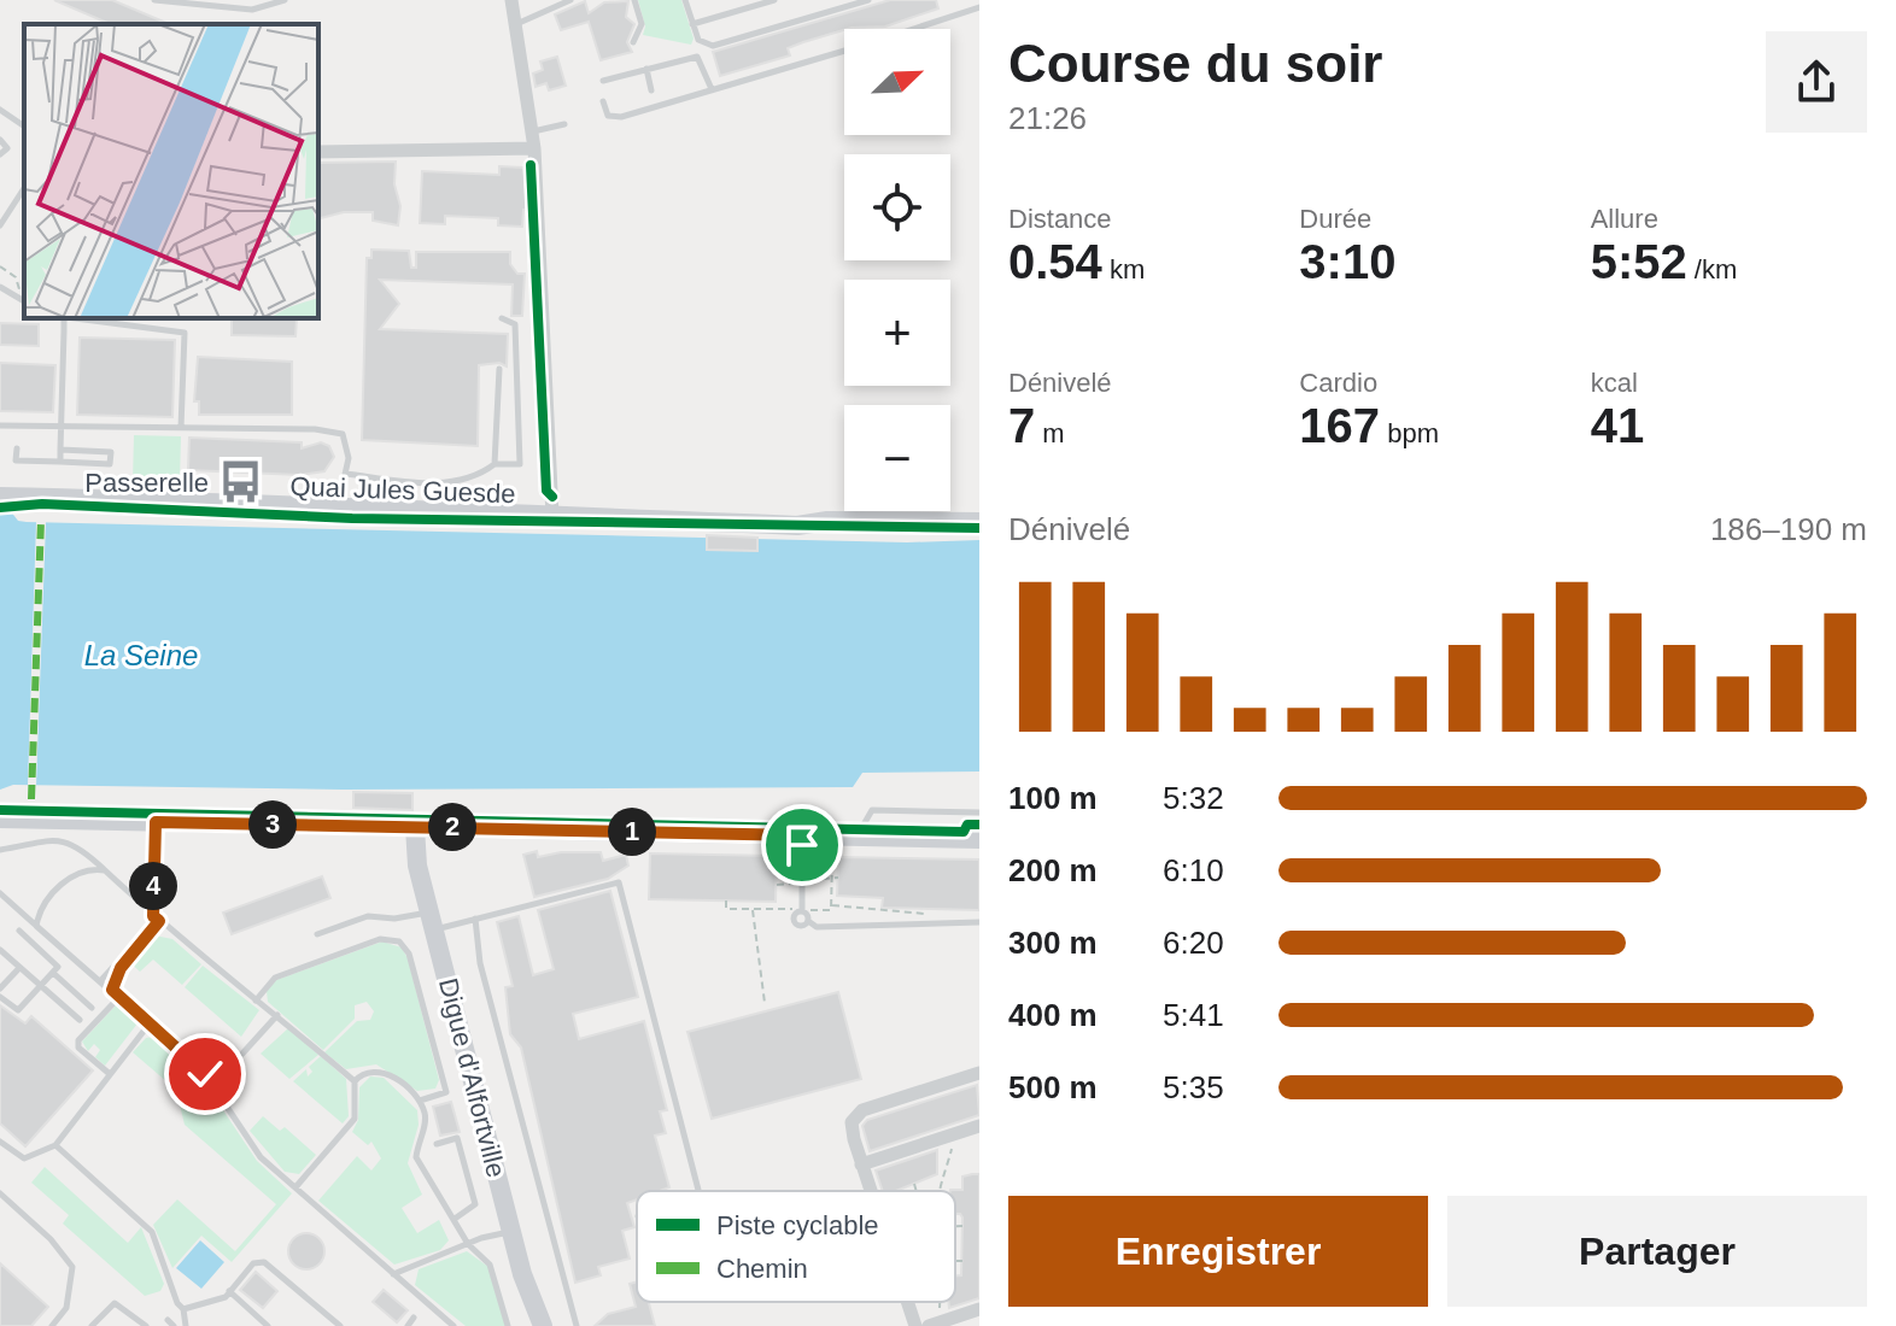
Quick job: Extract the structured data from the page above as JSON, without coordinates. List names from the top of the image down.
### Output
{
  "streets": {
    "main road": ["Quai Jules Guesde", "Digue d'Alfortville"]
  },
  "water": ["La Seine"],
  "places": {
    "bus stop": ["Passerelle"]
  },
  "legend": ["Piste cyclable", "Chemin"],
  "north": "top right",
  "page": {
    "heading": ["Course du soir", "21:26"],
    "map_buttons": ["+", "−"],
    "stats": [
      ["Distance", "0.54 km"],
      ["Durée", "3:10"],
      ["Allure", "5:52 /km"],
      ["Dénivelé", "7 m"],
      ["Cardio", "167 bpm"],
      ["kcal", "41"]
    ],
    "chart": ["Dénivelé", "186–190 m"],
    "list": [
      {
        "name": "100 m",
        "note": "5:32"
      },
      {
        "name": "200 m",
        "note": "6:10"
      },
      {
        "name": "300 m",
        "note": "6:20"
      },
      {
        "name": "400 m",
        "note": "5:41"
      },
      {
        "name": "500 m",
        "note": "5:35"
      }
    ],
    "pins": [
      "3",
      "2",
      "1",
      "4"
    ],
    "buttons": ["Enregistrer", "Partager"]
  }
}
